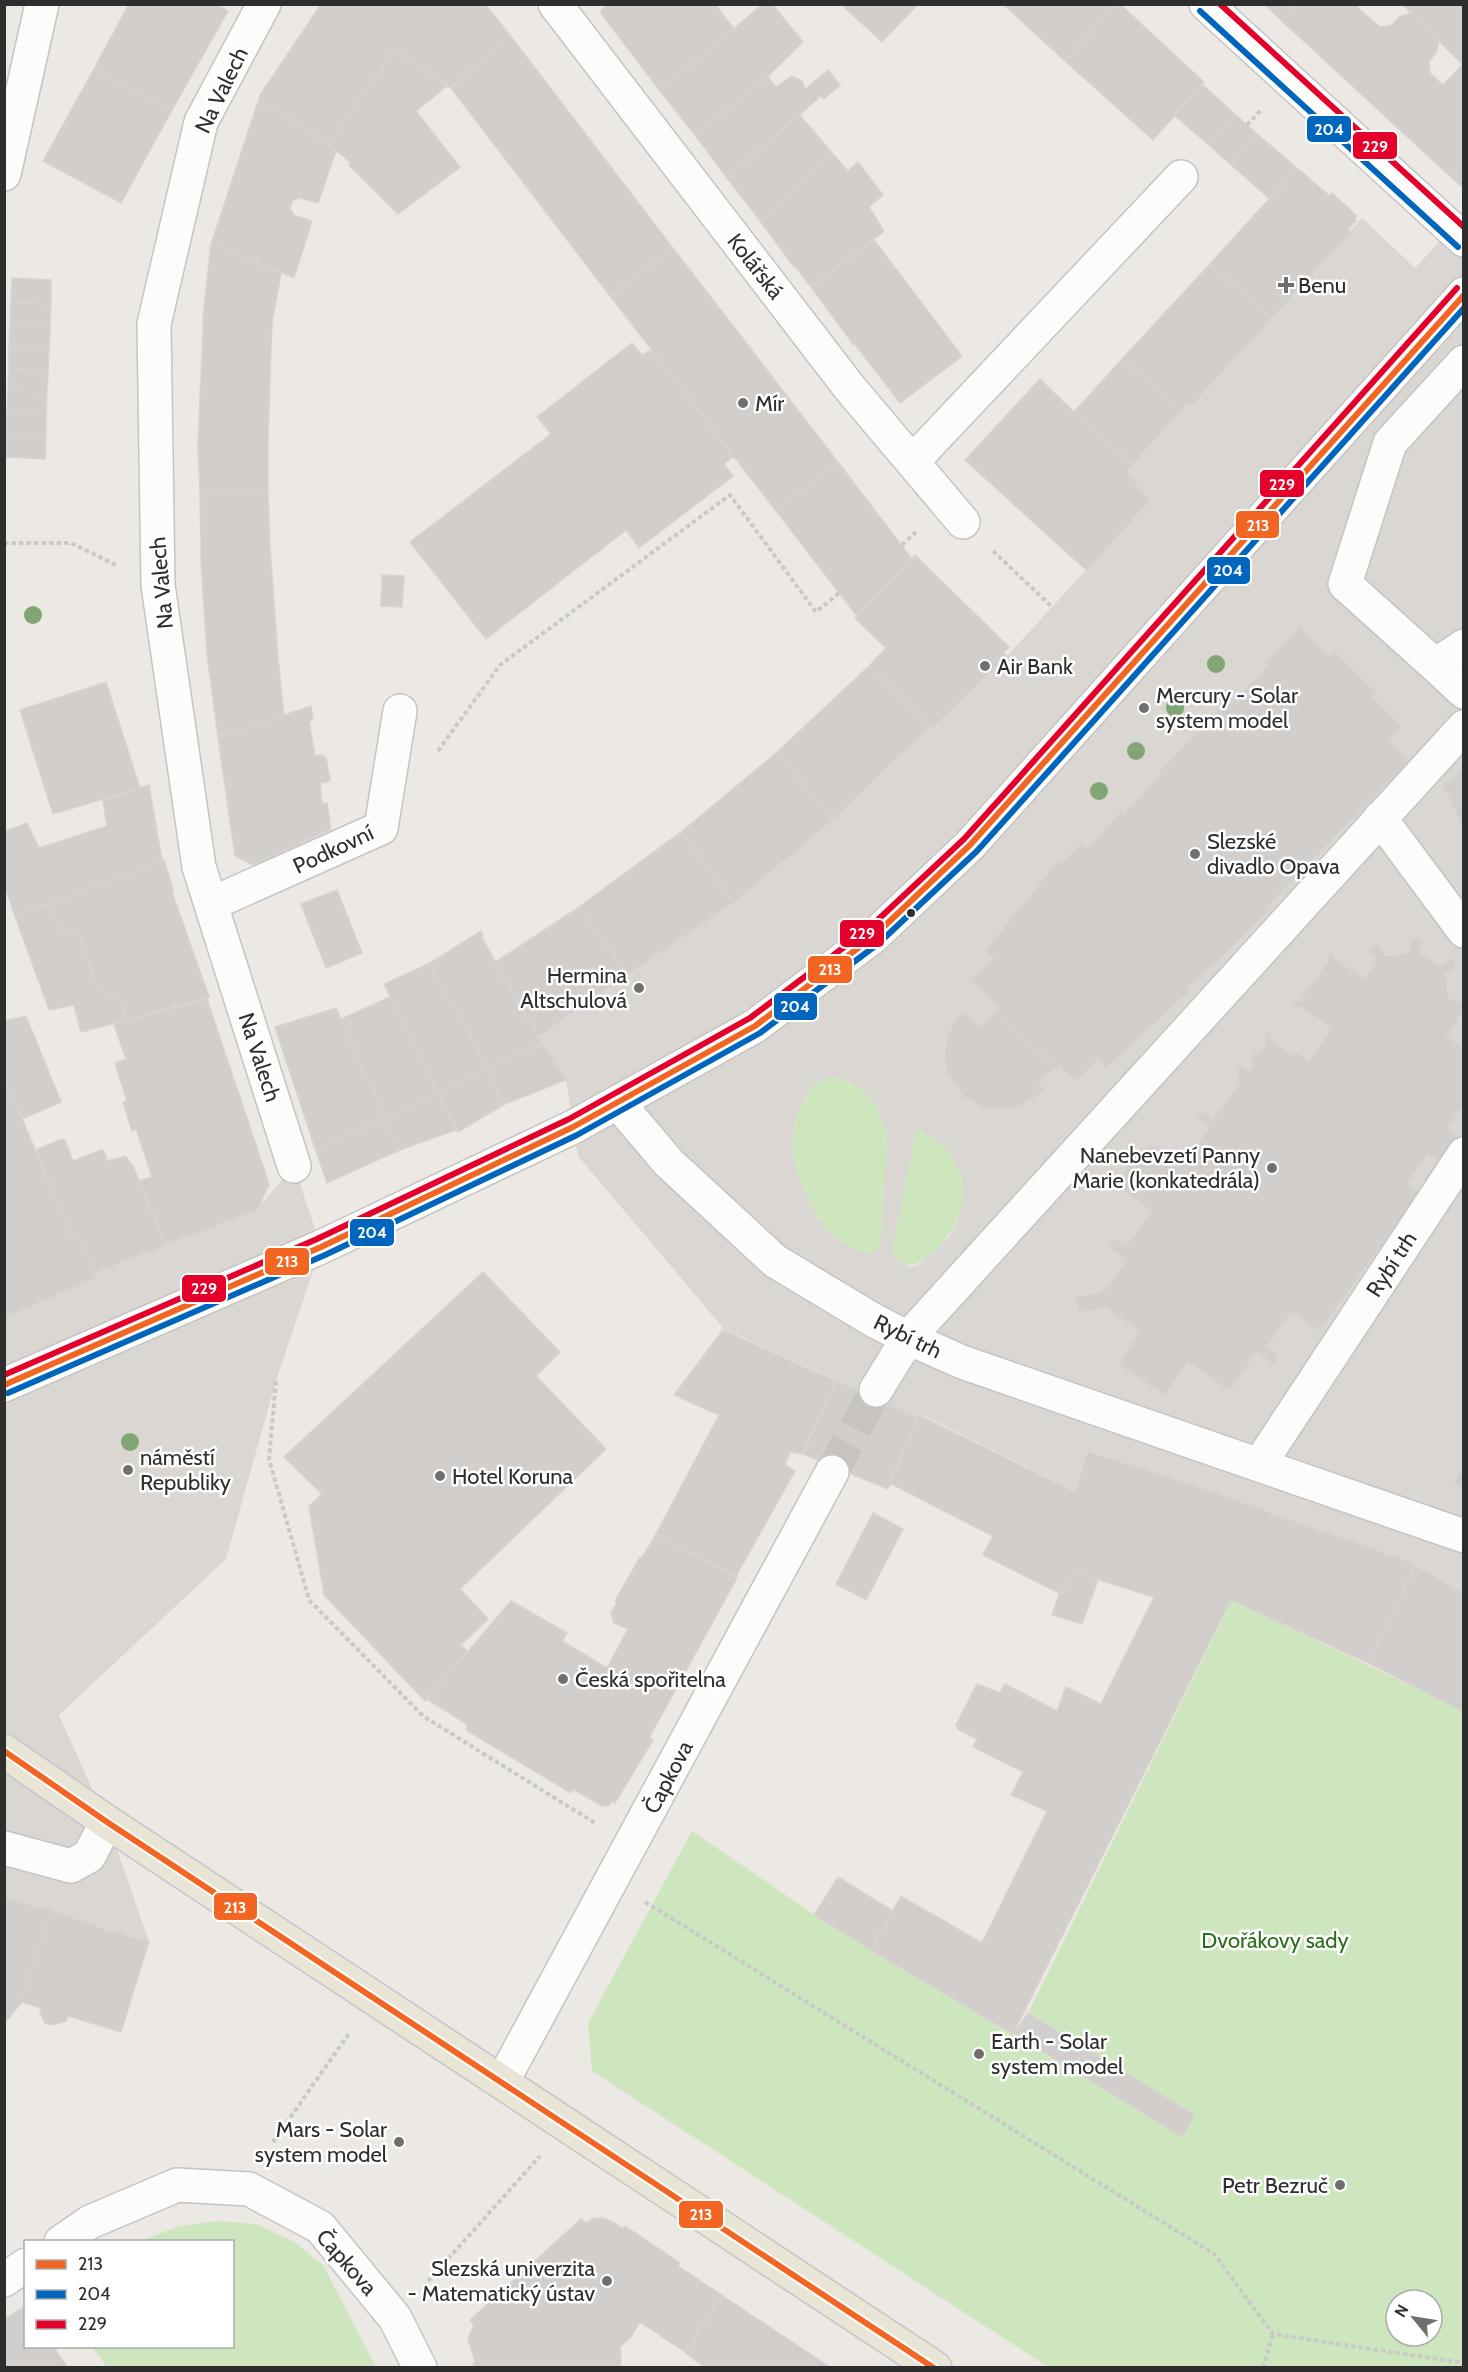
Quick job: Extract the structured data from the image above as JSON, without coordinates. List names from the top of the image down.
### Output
{
  "streets": {
    "street": [
      "Na Valech",
      "Kolářská",
      "Podkovní",
      "Rybí trh",
      "Čapkova"
    ]
  },
  "crossings": [
    ["Na Valech", "Podkovní"]
  ],
  "parks": ["Dvořákovy sady"],
  "places": {
    "health": ["Benu"],
    "other": [
      "Mír",
      "Air Bank",
      "Mercury - Solar system model",
      "Slezské divadlo Opava",
      "Hermina Altschulová",
      "Nanebevzetí Panny Marie (konkatedrála)",
      "náměstí Republiky",
      "Hotel Koruna",
      "Česká spořitelna",
      "Earth - Solar system model",
      "Mars - Solar system model",
      "Petr Bezruč",
      "Slezská univerzita - Matematický ústav"
    ]
  },
  "lines": ["transit line 229", "transit line 204", "transit line 213"],
  "legend": ["213", "204", "229"],
  "north": "top left"
}
